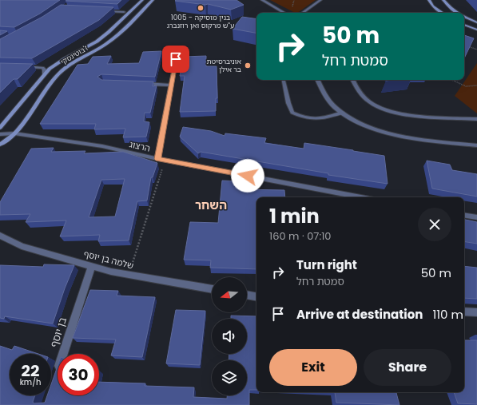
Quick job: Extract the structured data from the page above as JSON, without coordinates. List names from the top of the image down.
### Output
{
  "streets": {
    "street": [
      "ז'בוטינסקי",
      "הרצוג",
      "שלמה בן יוסף",
      "בן יוסף"
    ]
  },
  "crossings": [
    ["ז'בוטינסקי", "הרצוג"],
    ["שלמה בן יוסף", "בן יוסף"]
  ],
  "districts": ["השחר"],
  "places": ["1005 - בנין מוסיקה ע\"ש מרקוס ואן רוזנברג", "אוניברסיטת בר אילן"],
  "north": "left",
  "page": {
    "turn": ["50 m", "סמטת רחל"],
    "heading": ["1 min", "160 m · 07:10"],
    "list": [
      {
        "name": "Turn right",
        "note": "סמטת רחל",
        "value": "50 m"
      },
      {
        "name": "Arrive at destination",
        "value": "110 m"
      }
    ],
    "buttons": ["Exit", "Share"],
    "speed": "22 km/h",
    "limit": "30"
  }
}
